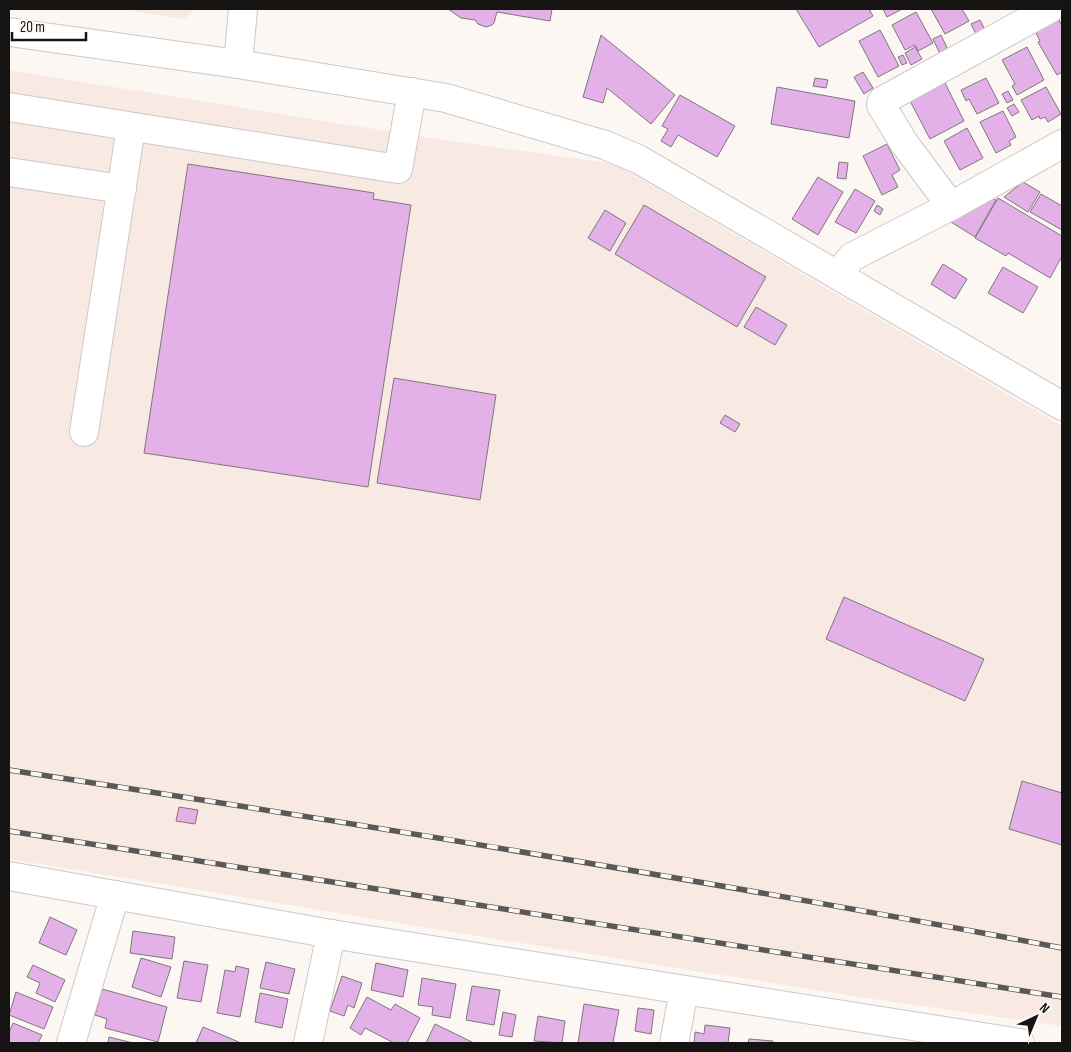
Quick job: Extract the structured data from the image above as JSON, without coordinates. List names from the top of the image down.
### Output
{
  "scale_bar": "20 m",
  "north": "top right"
}
